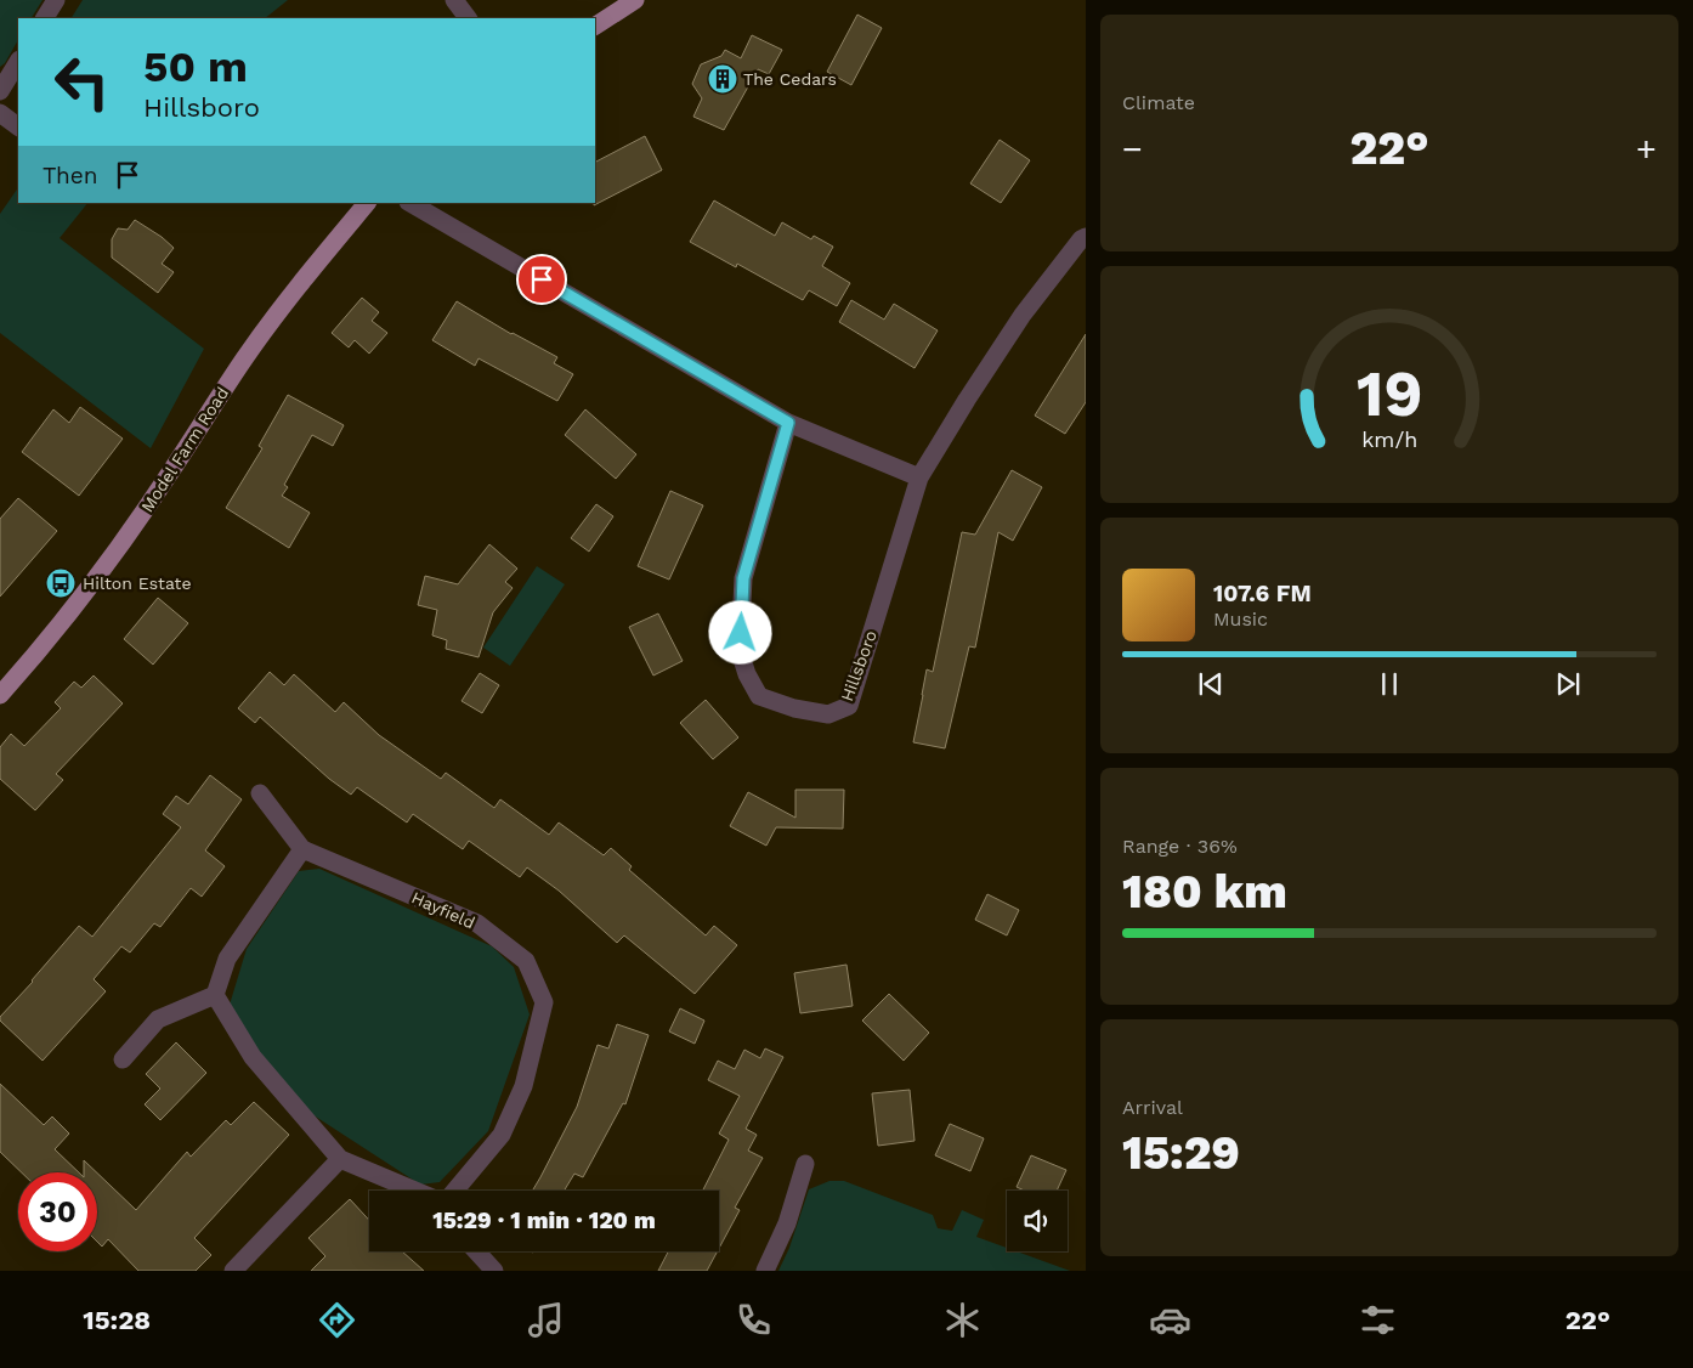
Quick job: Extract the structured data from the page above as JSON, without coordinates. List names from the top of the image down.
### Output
{
  "streets": {
    "main road": ["Model Farm Road"],
    "street": ["Hillsboro", "Hayfield"]
  },
  "places": {
    "building": ["The Cedars"],
    "bus stop": ["Hilton Estate"]
  },
  "page": {
    "tile": [
      "Climate",
      ["Range · 36%", "180 km"],
      ["Arrival", "15:29"]
    ],
    "turn": ["50 m", "Hillsboro"],
    "heat": ["−", "22°", "+"],
    "then": "Then",
    "song": ["107.6 FM", "Music"],
    "limit": "30",
    "trip": "15:29 · 1 min · 120 m",
    "tabs": ["15:28", "22°"],
    "gauge": ["19", "km/h"]
  }
}
